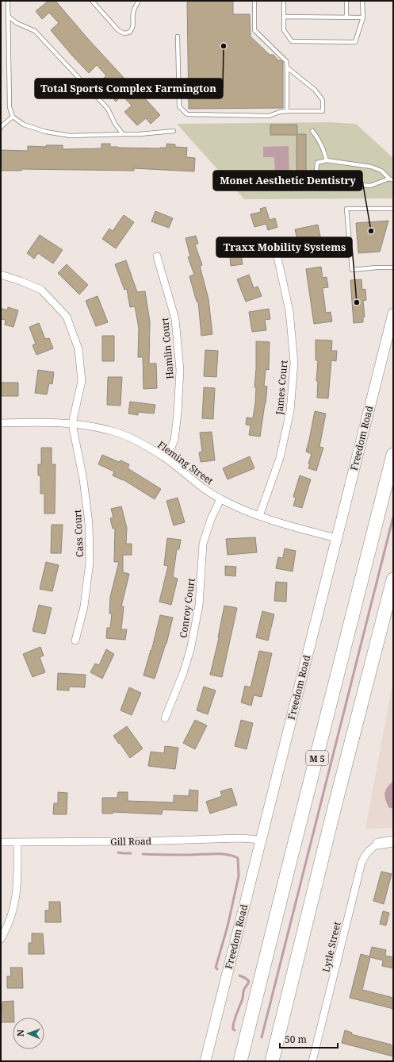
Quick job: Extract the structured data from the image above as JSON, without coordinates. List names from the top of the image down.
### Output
{
  "streets": {
    "highway": ["M 5"],
    "street": [
      "Hamlin Court",
      "James Court",
      "Freedom Road",
      "Fleming Street",
      "Cass Court",
      "Conroy Court",
      "Gill Road",
      "Lytle Street"
    ]
  },
  "crossings": [
    ["Hamlin Court", "Fleming Street"],
    ["James Court", "Fleming Street"],
    ["Freedom Road", "Fleming Street"],
    ["Freedom Road", "Gill Road"],
    ["Fleming Street", "Cass Court"],
    ["Fleming Street", "Conroy Court"]
  ],
  "places": ["Total Sports Complex Farmington", "Monet Aesthetic Dentistry", "Traxx Mobility Systems"],
  "scale_bar": "50 m",
  "north": "left"
}
